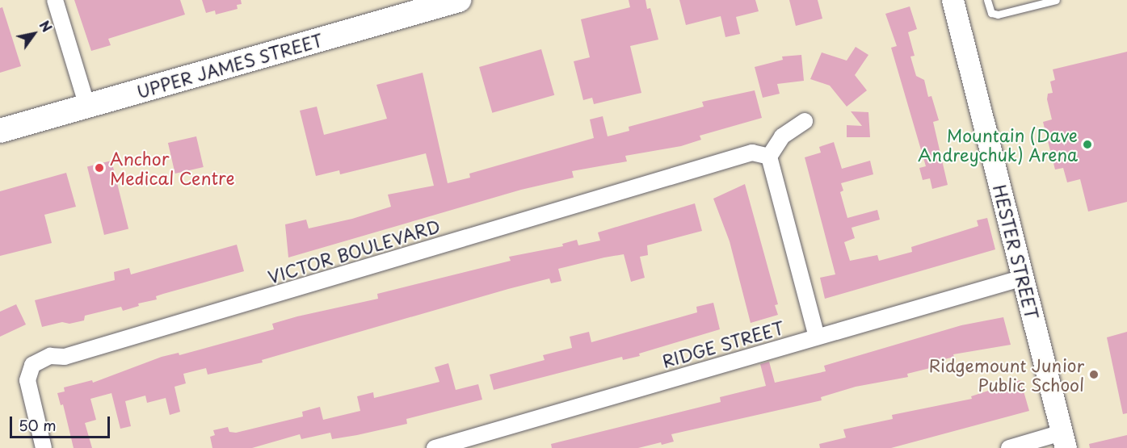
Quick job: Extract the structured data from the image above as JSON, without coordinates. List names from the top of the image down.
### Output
{
  "streets": {
    "main road": ["UPPER JAMES STREET"],
    "street": ["VICTOR BOULEVARD", "HESTER STREET", "RIDGE STREET"]
  },
  "crossings": [
    ["HESTER STREET", "RIDGE STREET"]
  ],
  "places": ["Mountain (Dave Andreychuk) Arena", "Anchor Medical Centre", "Ridgemount Junior Public School"],
  "scale_bar": "50 m",
  "north": "top right"
}
